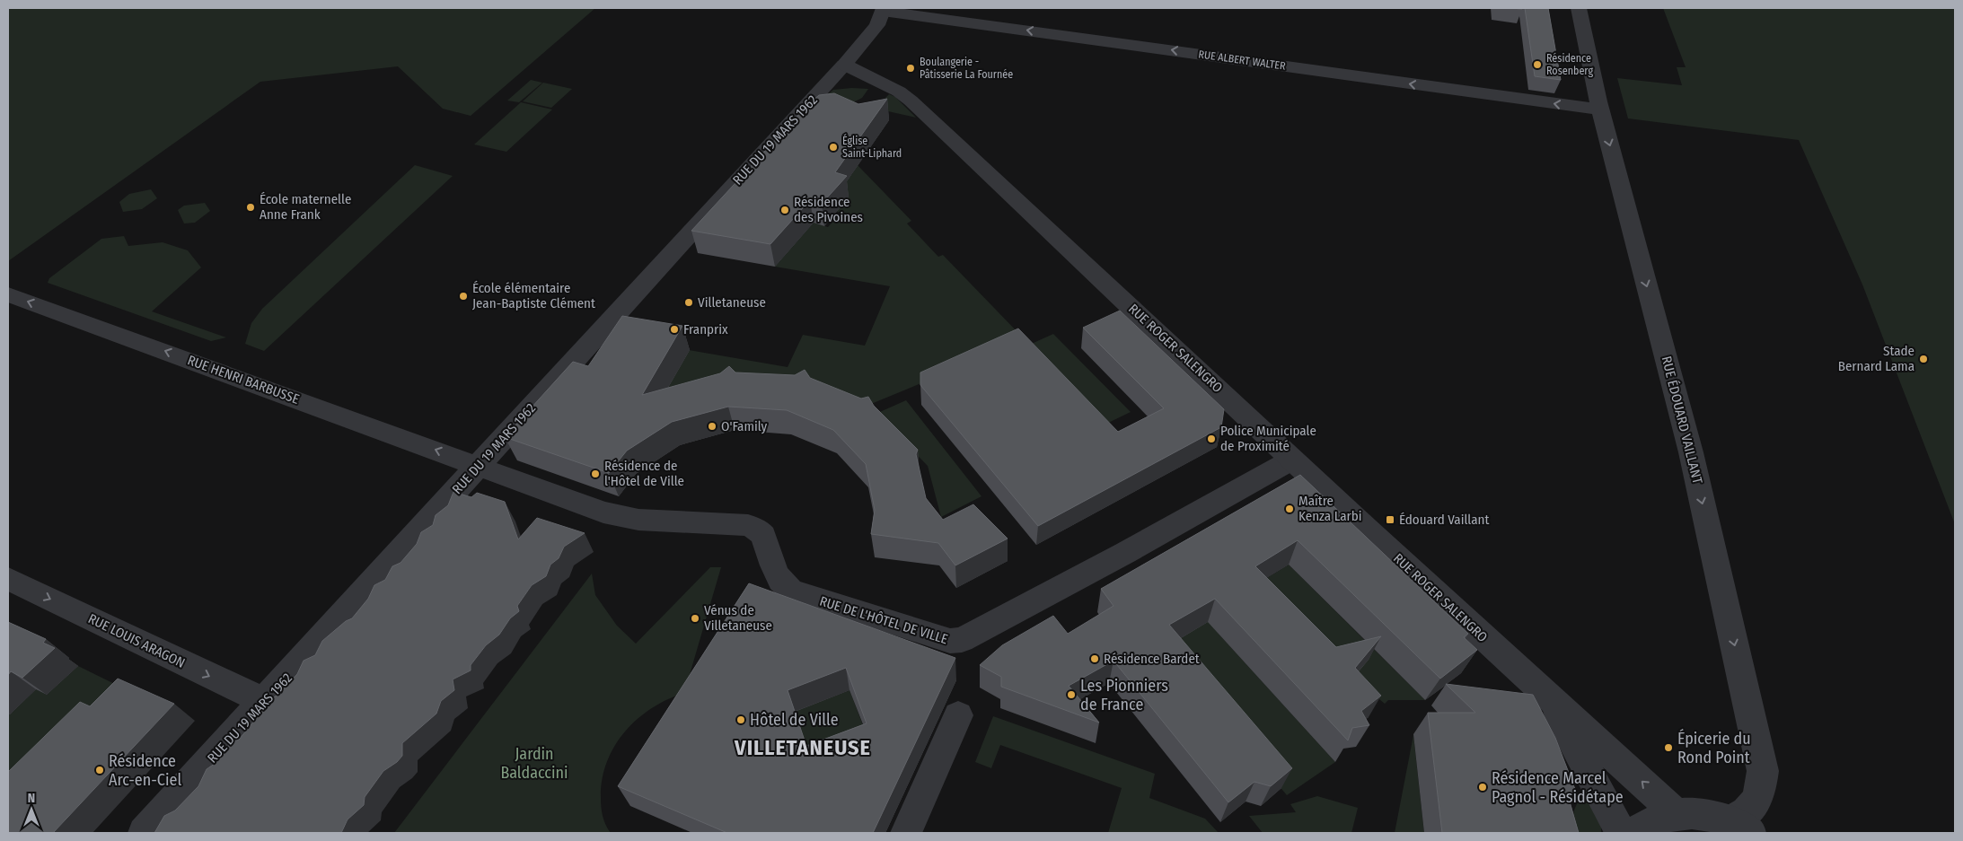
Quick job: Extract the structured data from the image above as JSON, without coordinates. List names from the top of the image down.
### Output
{
  "streets": {
    "street": [
      "RUE ALBERT WALTER",
      "RUE DU 19 MARS 1962",
      "RUE ROGER SALENGRO",
      "RUE HENRI BARBUSSE",
      "RUE ÉDOUARD VAILLANT",
      "RUE DE L'HÔTEL DE VILLE",
      "RUE LOUIS ARAGON"
    ]
  },
  "crossings": [
    ["RUE ALBERT WALTER", "RUE ÉDOUARD VAILLANT"],
    ["RUE DU 19 MARS 1962", "RUE ROGER SALENGRO"],
    ["RUE DU 19 MARS 1962", "RUE HENRI BARBUSSE"],
    ["RUE DU 19 MARS 1962", "RUE DE L'HÔTEL DE VILLE"],
    ["RUE DU 19 MARS 1962", "RUE LOUIS ARAGON"],
    ["RUE ROGER SALENGRO", "RUE DE L'HÔTEL DE VILLE"],
    ["RUE HENRI BARBUSSE", "RUE DE L'HÔTEL DE VILLE"]
  ],
  "one_way": [
    "RUE ALBERT WALTER",
    "RUE HENRI BARBUSSE",
    "RUE ÉDOUARD VAILLANT",
    "RUE LOUIS ARAGON"
  ],
  "districts": ["VILLETANEUSE"],
  "parks": ["Jardin Baldaccini"],
  "places": {
    "other": [
      "Résidence Rosenberg",
      "Boulangerie - Pâtisserie La Fournée",
      "Église Saint-Liphard",
      "École maternelle Anne Frank",
      "Résidence des Pivoines",
      "École élémentaire Jean-Baptiste Clément",
      "Villetaneuse",
      "Franprix",
      "Stade Bernard Lama",
      "O'Family",
      "Police Municipale de Proximité",
      "Résidence de l'Hôtel de Ville",
      "Maître Kenza Larbi",
      "Vénus de Villetaneuse",
      "Résidence Bardet",
      "Les Pionniers de France",
      "Hôtel de Ville",
      "Épicerie du Rond Point",
      "Résidence Arc-en-Ciel",
      "Résidence Marcel Pagnol - Résidétape"
    ],
    "transit": ["Édouard Vaillant"]
  },
  "north": "top"
}
